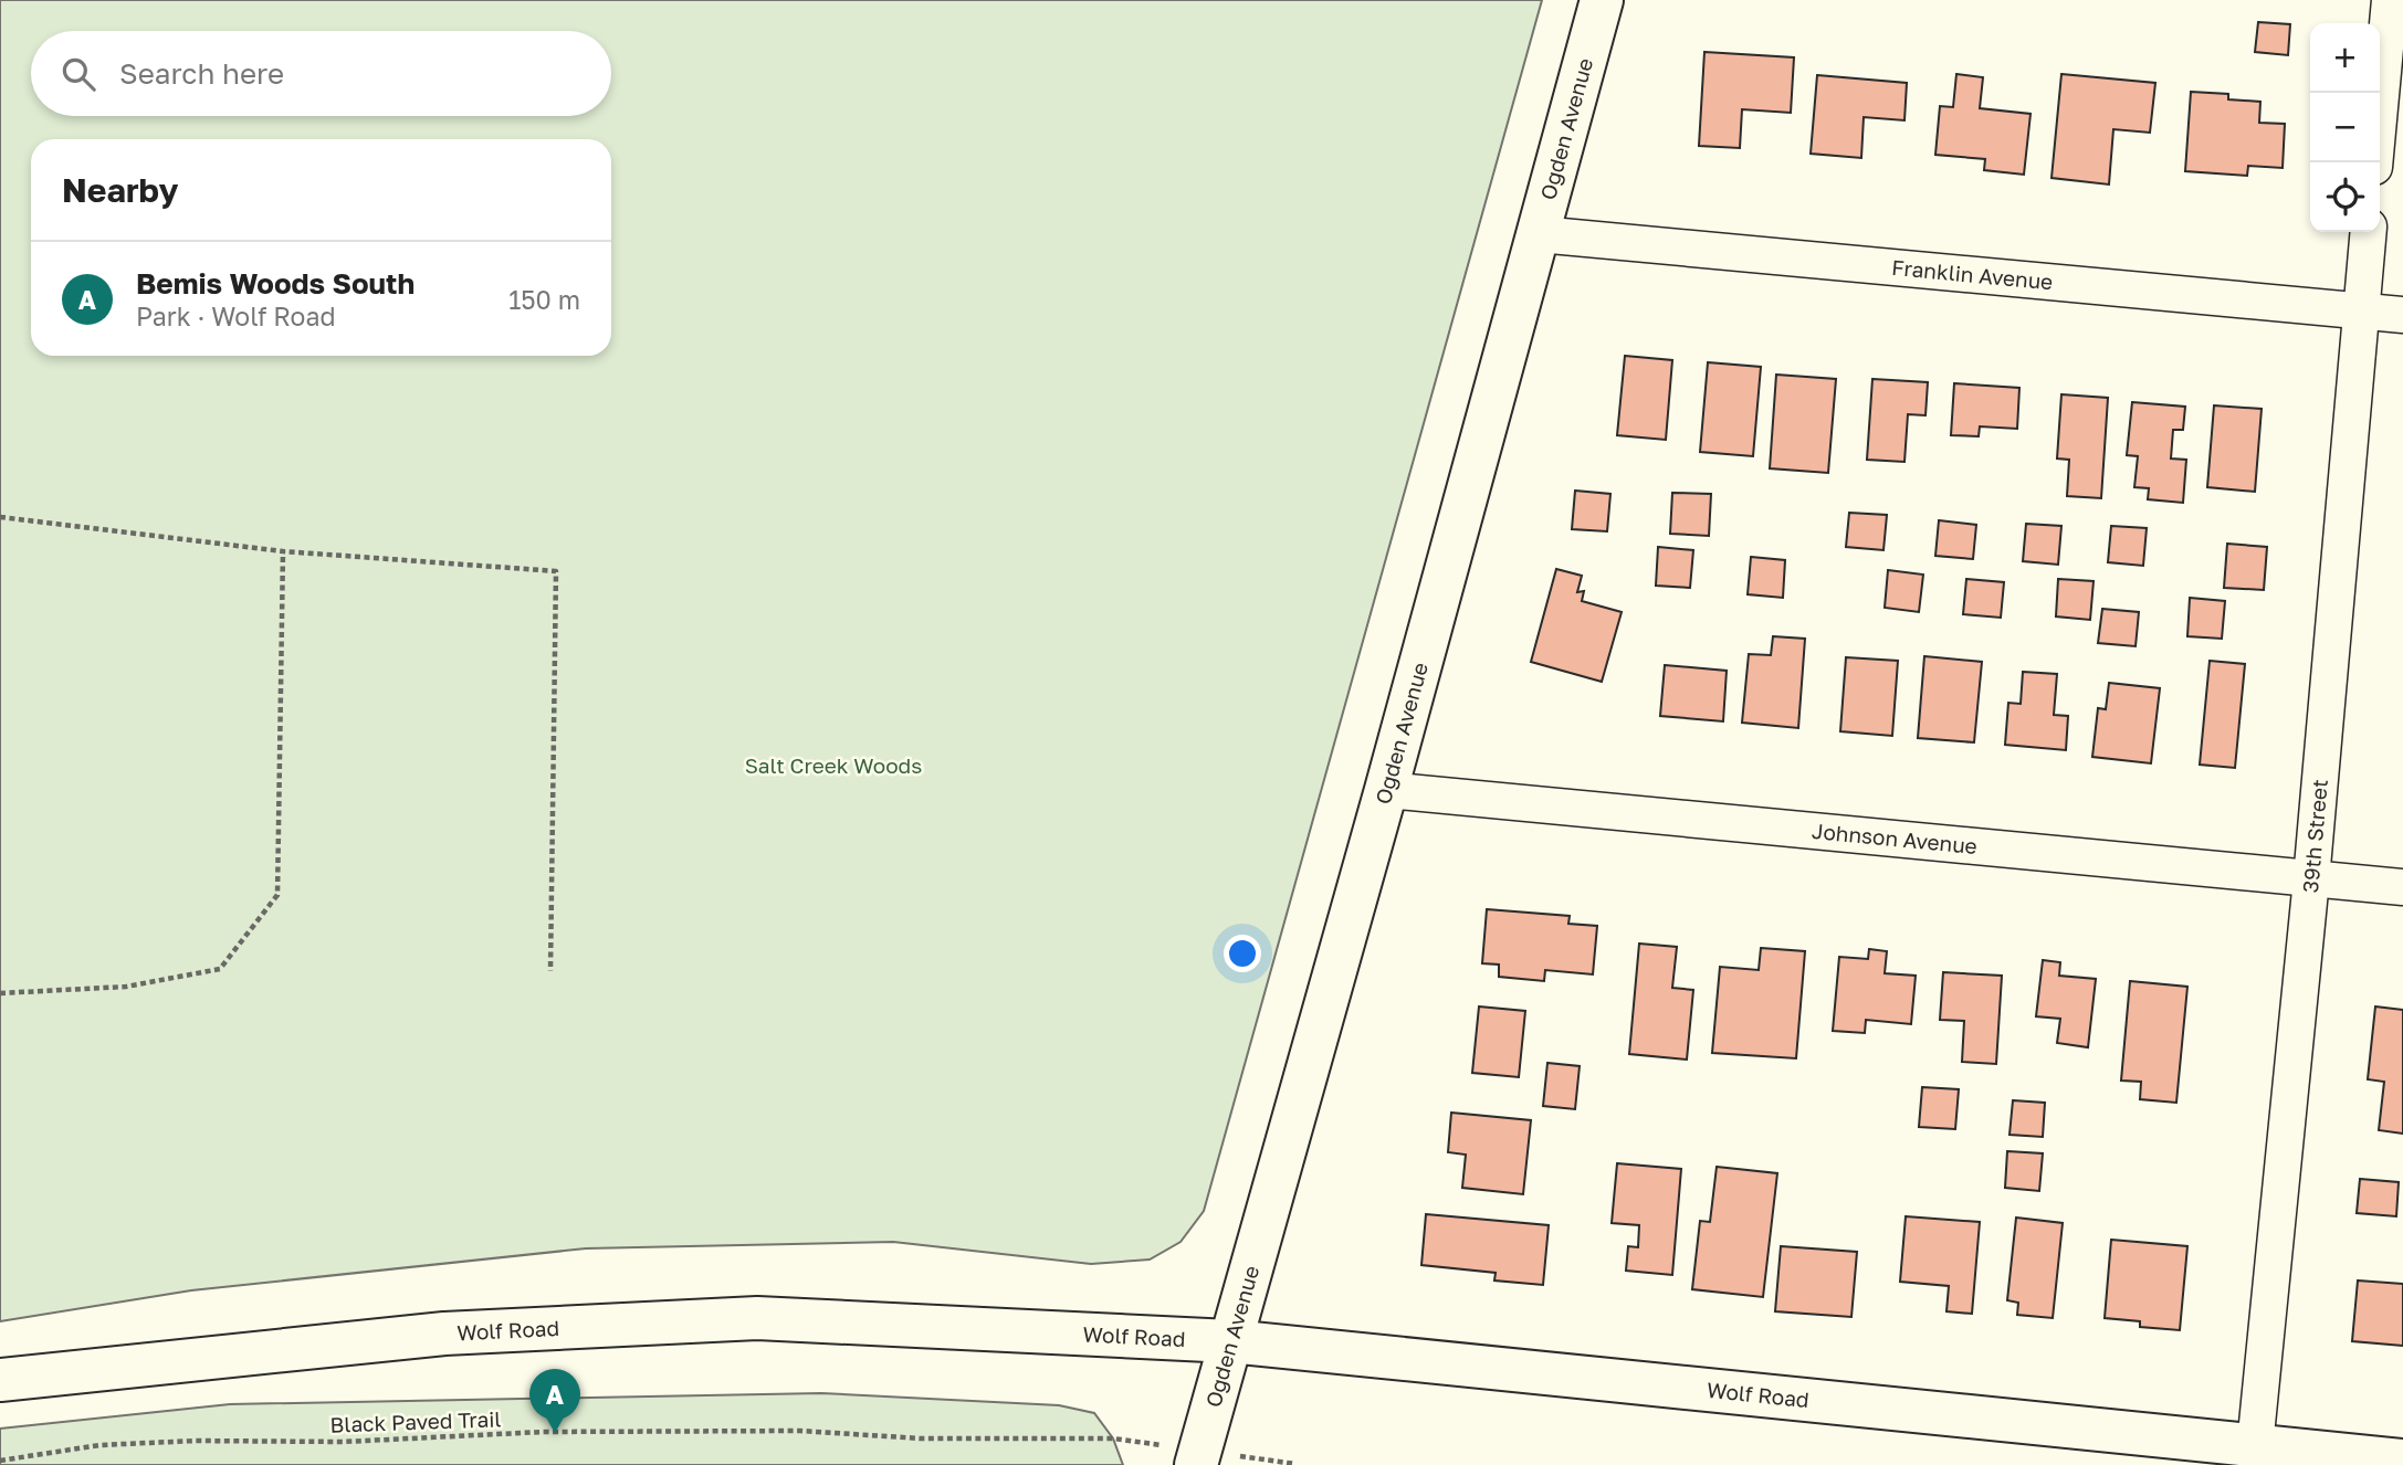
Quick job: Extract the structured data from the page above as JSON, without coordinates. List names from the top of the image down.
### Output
{
  "streets": {
    "main road": ["Ogden Avenue", "Wolf Road"],
    "street": ["Franklin Avenue", "39th Street", "Johnson Avenue"],
    "path": ["Black Paved Trail"]
  },
  "crossings": [
    ["Ogden Avenue", "Franklin Avenue"],
    ["Ogden Avenue", "Johnson Avenue"],
    ["Ogden Avenue", "Wolf Road"],
    ["Franklin Avenue", "39th Street"],
    ["39th Street", "Johnson Avenue"],
    ["39th Street", "Wolf Road"]
  ],
  "parks": ["Salt Creek Woods"],
  "page": {
    "map_buttons": ["+", "−"],
    "search": "Search here",
    "heading": "Nearby",
    "list": [
      {
        "mark": "A",
        "name": "Bemis Woods South",
        "note": "Park · Wolf Road",
        "value": "150 m"
      }
    ],
    "pins": "A"
  }
}
